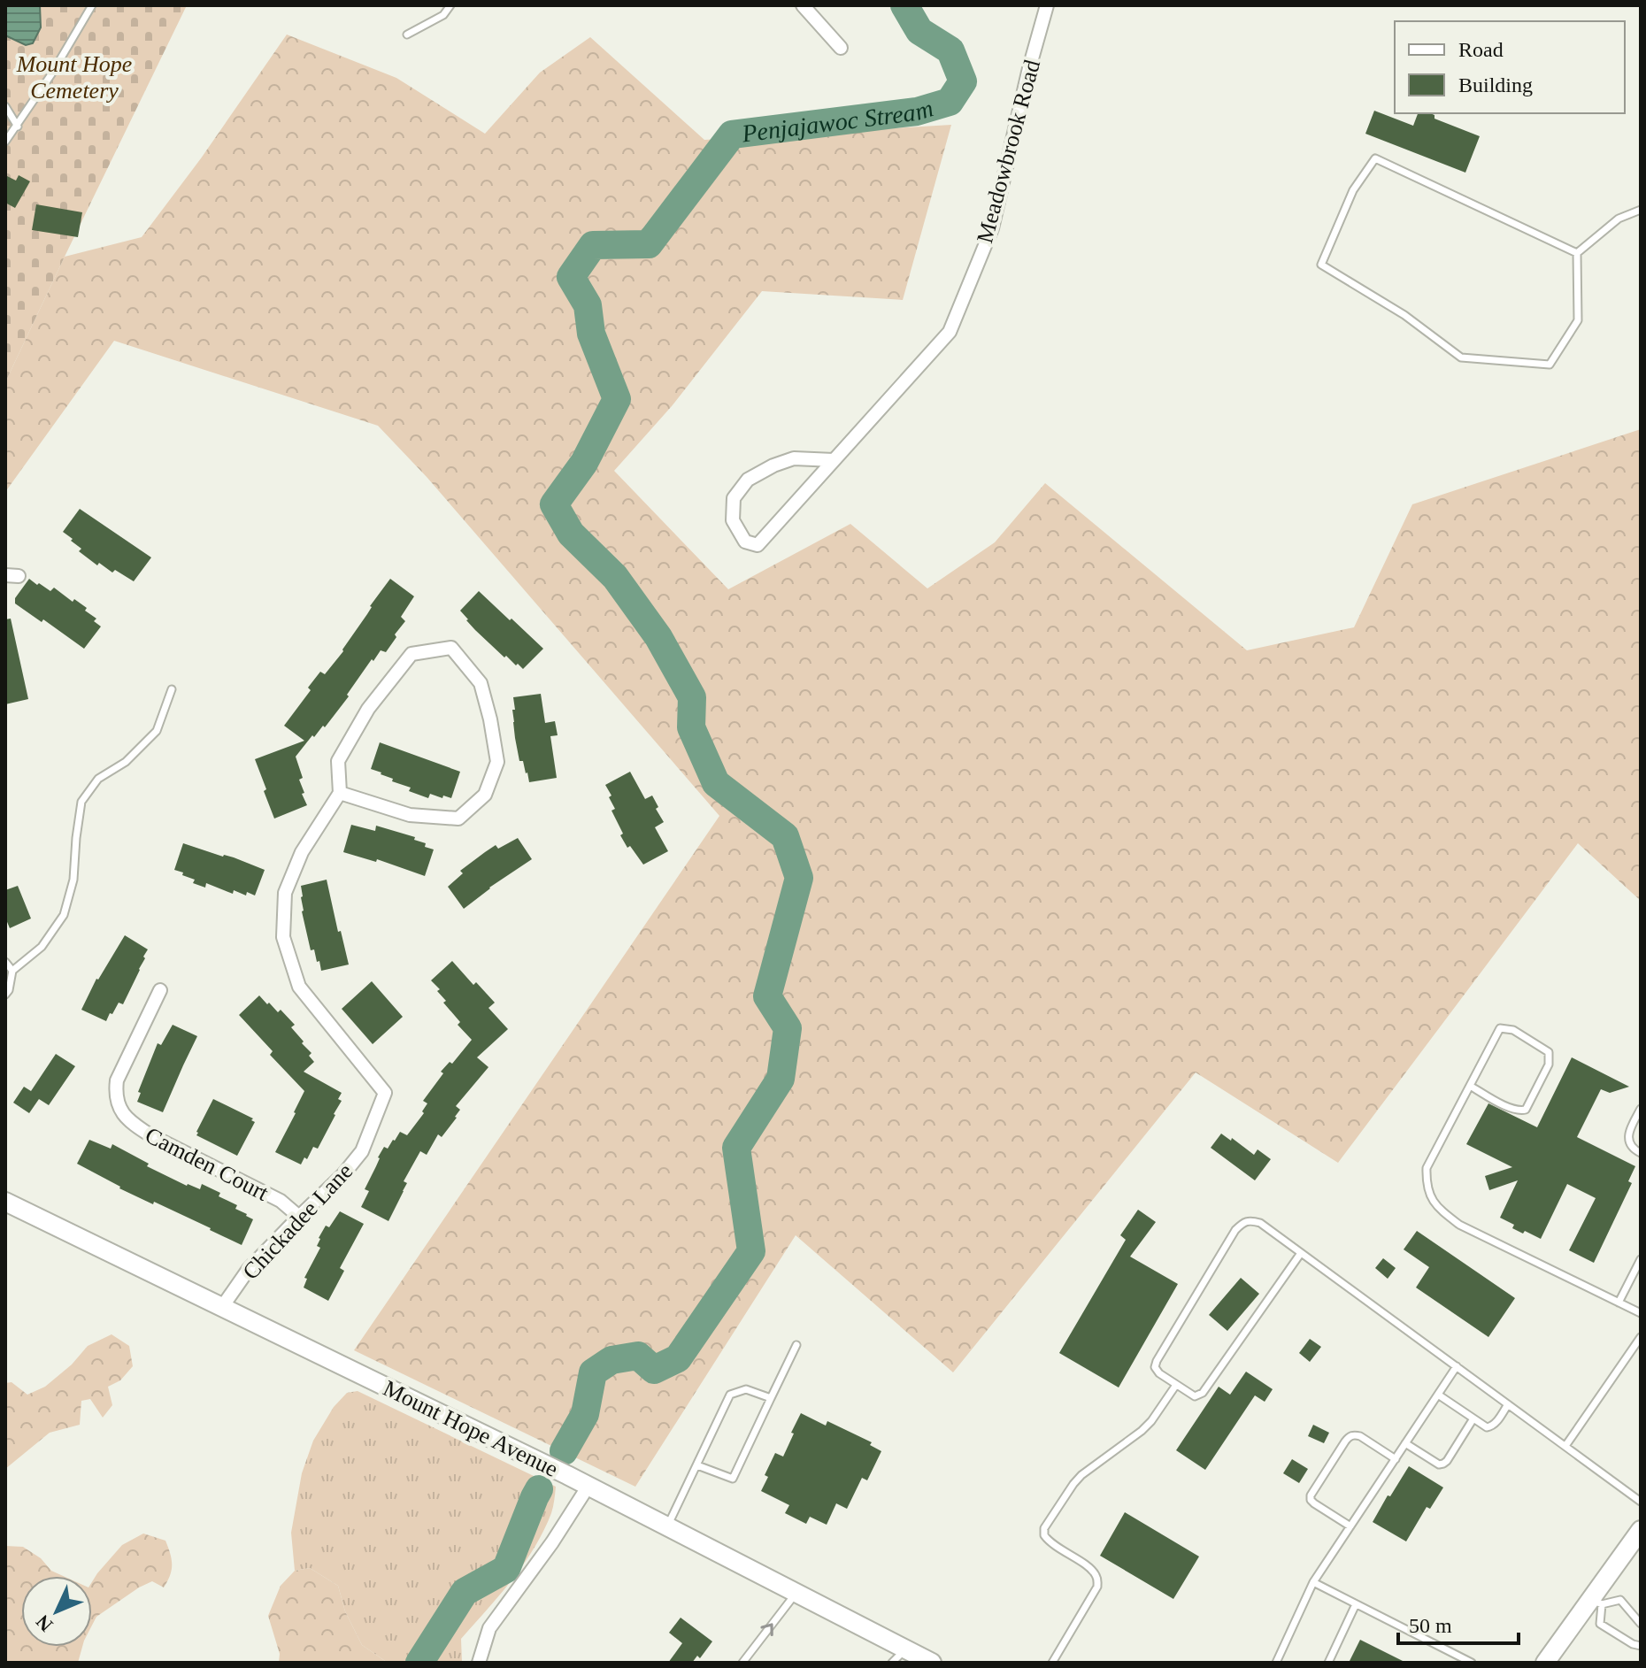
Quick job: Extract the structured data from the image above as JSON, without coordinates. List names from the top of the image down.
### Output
{
  "streets": {
    "street": [
      "Meadowbrook Road",
      "Camden Court",
      "Chickadee Lane",
      "Mount Hope Avenue"
    ]
  },
  "crossings": [
    ["Camden Court", "Chickadee Lane"],
    ["Chickadee Lane", "Mount Hope Avenue"]
  ],
  "water": ["Penjajawoc Stream"],
  "parks": ["Mount Hope Cemetery"],
  "legend": ["Road", "Building"],
  "scale_bar": "50 m",
  "north": "bottom left"
}
